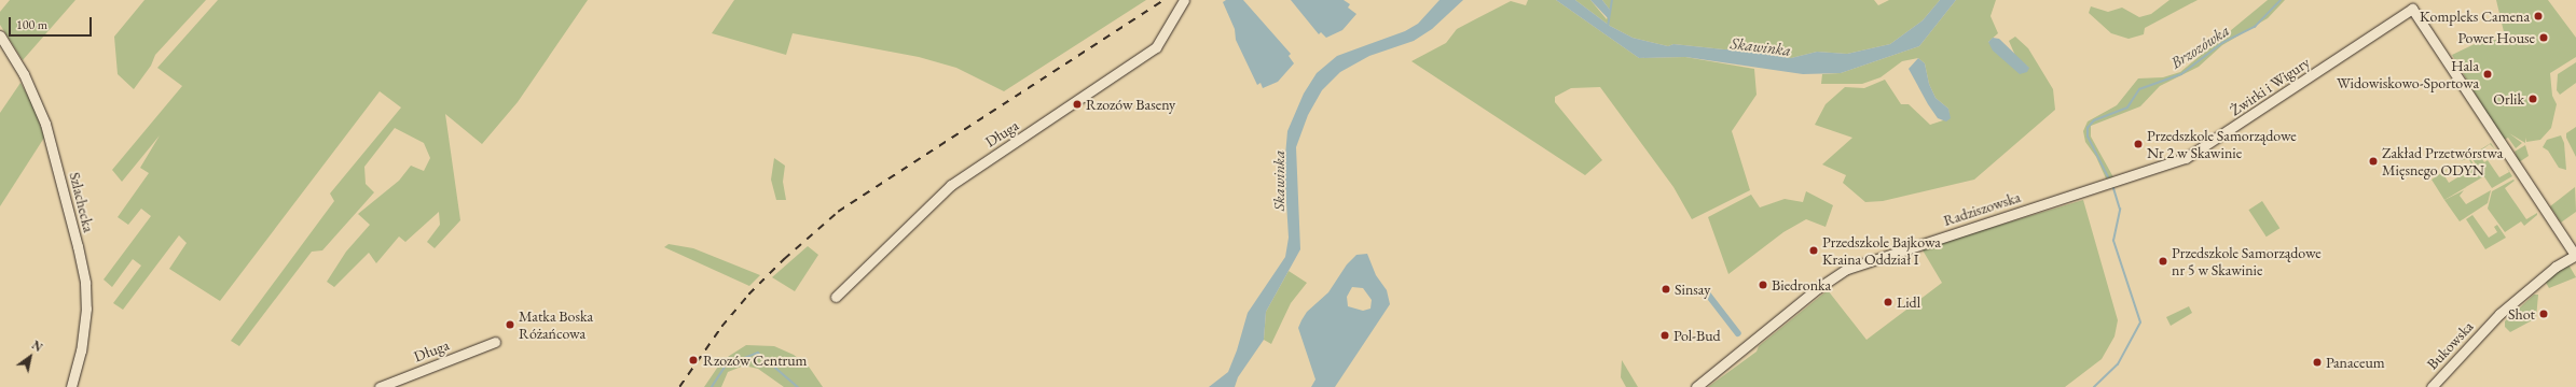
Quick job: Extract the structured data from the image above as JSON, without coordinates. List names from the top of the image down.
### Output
{
  "streets": {
    "street": [
      "Żwirki i Wigury",
      "Długa",
      "Szlachecka",
      "Radziszowska",
      "Bukowska"
    ]
  },
  "crossings": [
    ["Żwirki i Wigury", "Radziszowska"],
    ["Żwirki i Wigury", "Bukowska"]
  ],
  "water": ["Skawinka", "Brzozówka"],
  "places": [
    "Kompleks Camena",
    "Power House",
    "Hala Widowiskowo-Sportowa",
    "Orlik",
    "Rzozów Baseny",
    "Przedszkole Samorządowe Nr 2 w Skawinie",
    "Zakład Przetwórstwa Mięsnego ODYN",
    "Przedszkole Bajkowa Kraina Oddział I",
    "Przedszkole Samorządowe nr 5 w Skawinie",
    "Biedronka",
    "Sinsay",
    "Lidl",
    "Shot",
    "Matka Boska Różańcowa",
    "Pol-Bud",
    "Rzozów Centrum",
    "Panaceum"
  ],
  "scale_bar": "100 m",
  "north": "top right"
}
